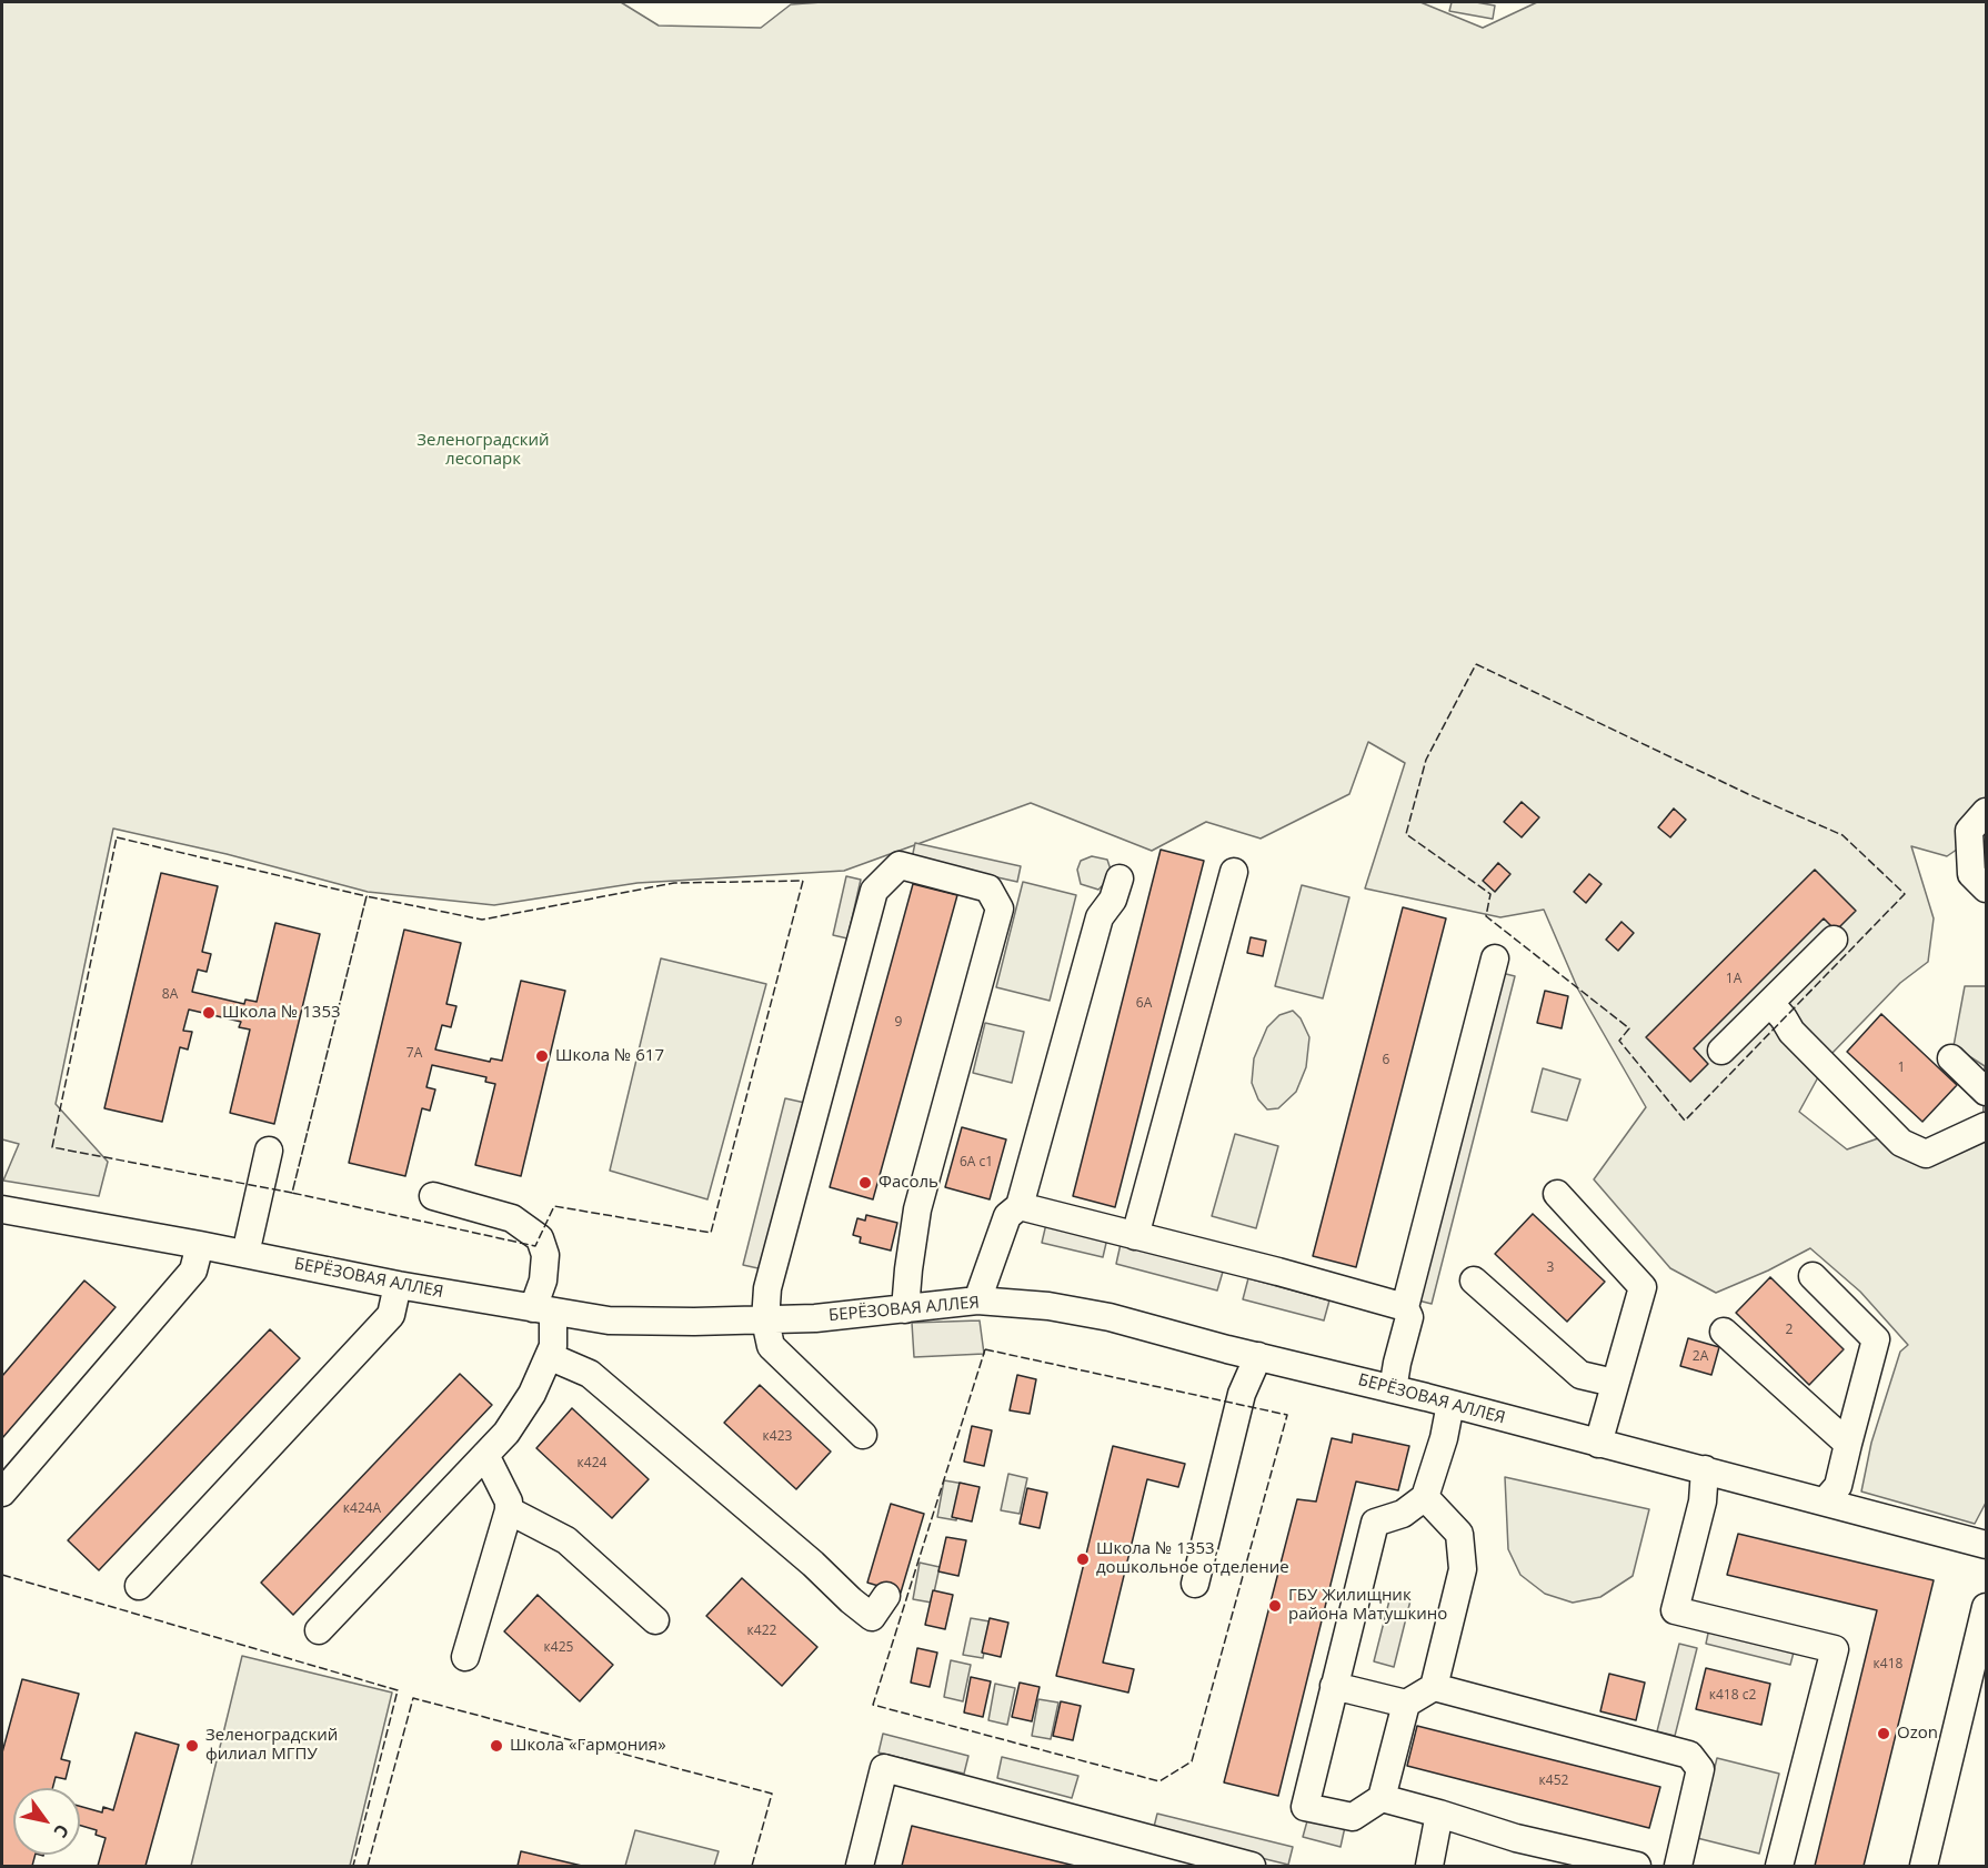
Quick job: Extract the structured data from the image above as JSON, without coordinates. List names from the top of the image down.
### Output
{
  "streets": {
    "street": ["БЕРЁЗОВАЯ АЛЛЕЯ"]
  },
  "parks": ["Зеленоградский лесопарк"],
  "places": [
    "Школа № 1353",
    "Школа № 617",
    "Фасоль",
    "Школа № 1353, дошкольное отделение",
    "ГБУ Жилищник района Матушкино",
    "Ozon",
    "Зеленоградский филиал МГПУ",
    "Школа «Гармония»"
  ],
  "house_numbers": [
    "1А",
    "8А",
    "6А",
    "9",
    "7А",
    "6",
    "1",
    "6А с1",
    "3",
    "2",
    "2А",
    "к423",
    "к424",
    "к424А",
    "к422",
    "к425",
    "к418",
    "к418 с2",
    "к452"
  ],
  "north": "bottom right"
}
